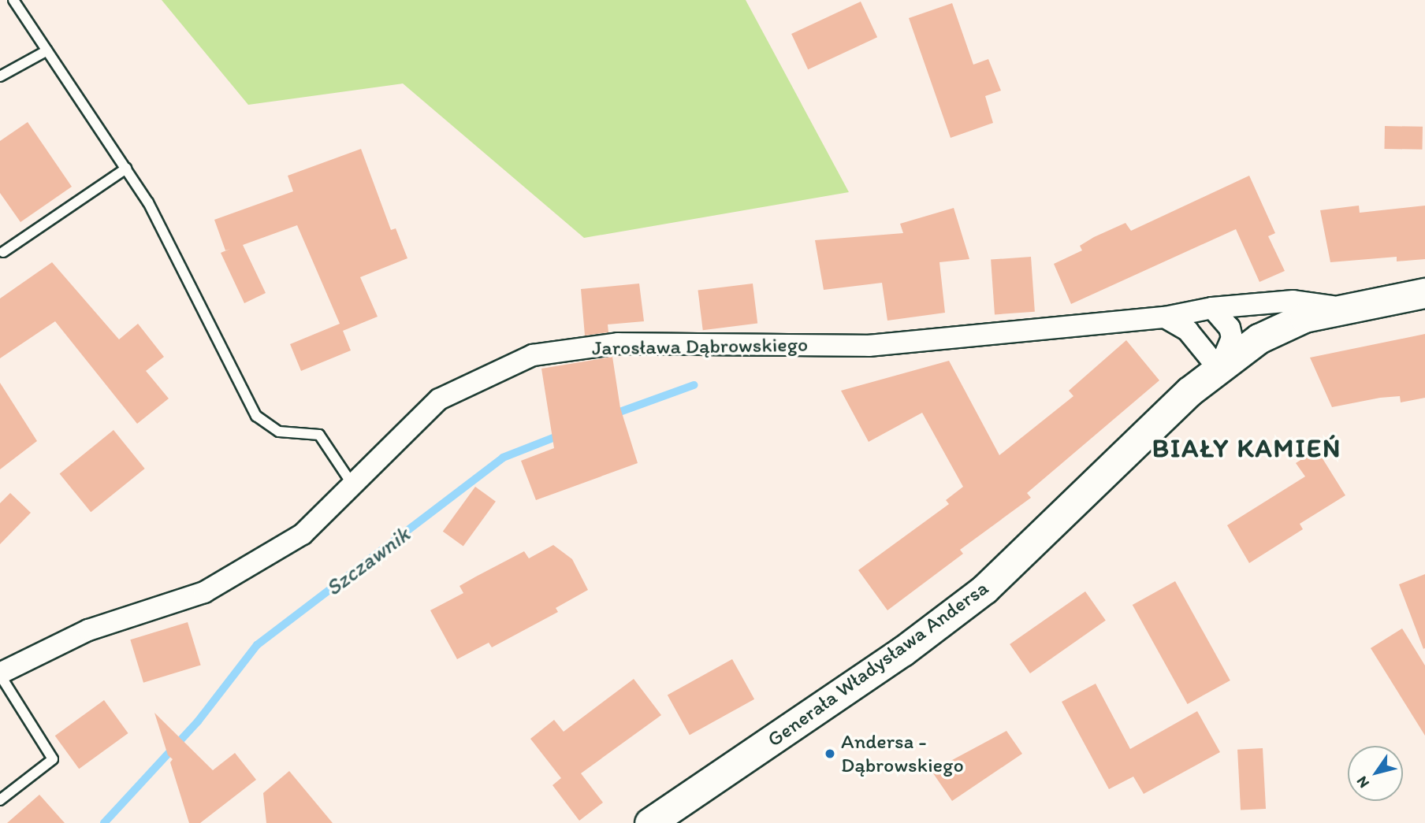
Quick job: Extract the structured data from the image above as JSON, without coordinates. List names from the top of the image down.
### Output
{
  "streets": {
    "street": ["Jarosława Dąbrowskiego", "Generała Władysława Andersa"]
  },
  "crossings": [
    ["Jarosława Dąbrowskiego", "Generała Władysława Andersa"]
  ],
  "districts": ["BIAŁY KAMIEŃ"],
  "water": ["Szczawnik"],
  "places": ["Andersa - Dąbrowskiego"],
  "north": "bottom left"
}
